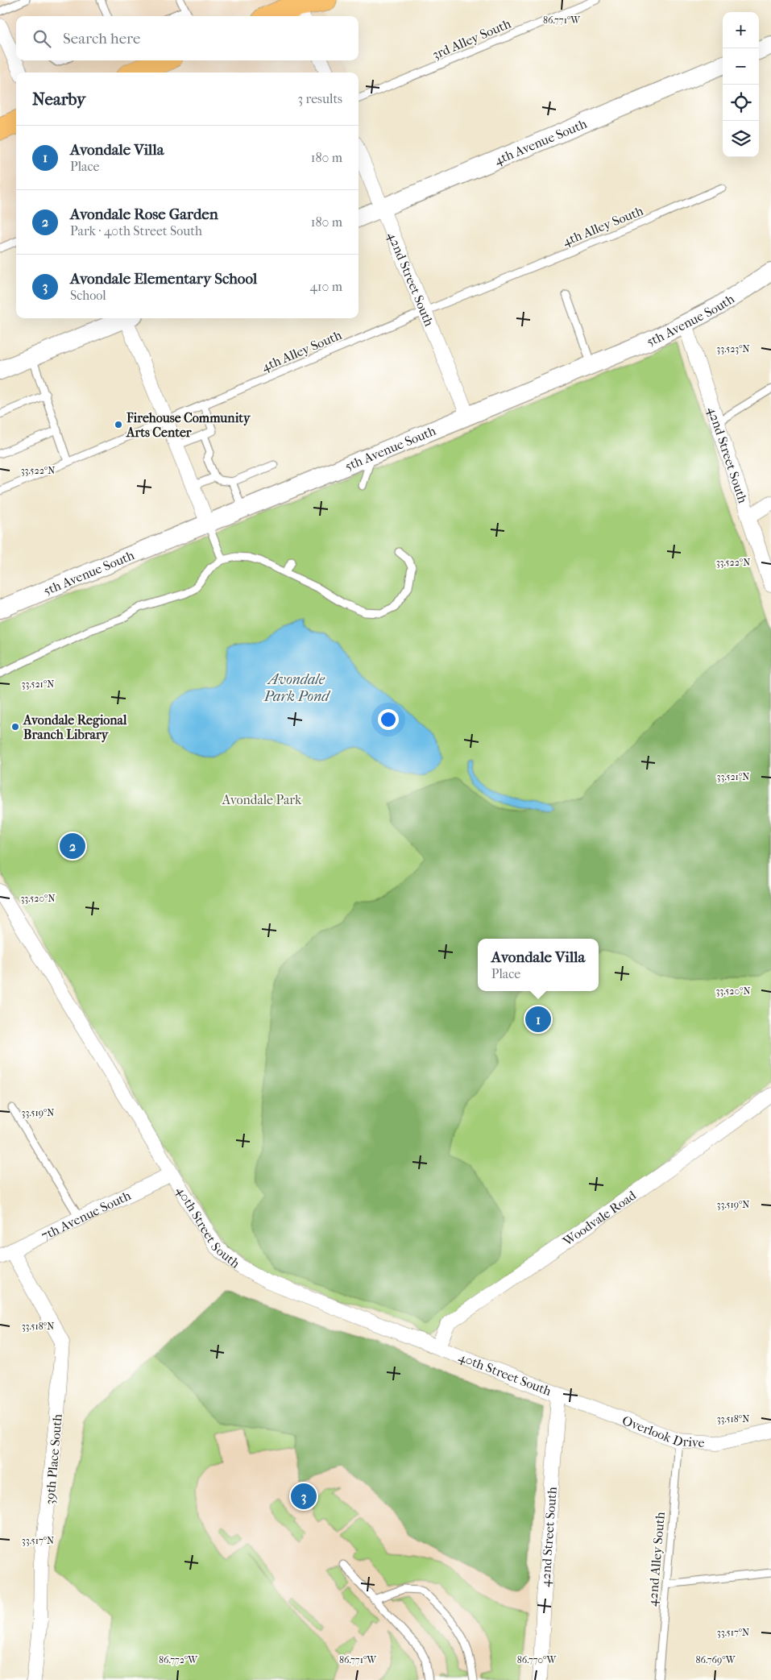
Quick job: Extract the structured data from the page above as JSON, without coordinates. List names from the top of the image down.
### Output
{
  "streets": {
    "street": [
      "4th Avenue South",
      "42nd Street South",
      "5th Avenue South",
      "7th Avenue South",
      "Woodvale Road",
      "40th Street South",
      "Overlook Drive",
      "39th Place South"
    ],
    "lane": ["3rd Alley South", "4th Alley South", "42nd Alley South"]
  },
  "crossings": [
    ["4th Avenue South", "42nd Street South"],
    ["4th Alley South", "42nd Street South"],
    ["42nd Street South", "5th Avenue South"],
    ["42nd Street South", "40th Street South"],
    ["42nd Street South", "Overlook Drive"],
    ["7th Avenue South", "40th Street South"],
    ["7th Avenue South", "39th Place South"],
    ["Woodvale Road", "40th Street South"],
    ["40th Street South", "Overlook Drive"],
    ["Overlook Drive", "42nd Alley South"]
  ],
  "water": ["Avondale Park Pond"],
  "parks": ["Avondale Park"],
  "places": ["Firehouse Community Arts Center", "Avondale Regional Branch Library"],
  "page": {
    "map_buttons": ["+", "−"],
    "search": "Search here",
    "heading": ["Nearby", "3 results"],
    "list": [
      {
        "mark": "1",
        "name": "Avondale Villa",
        "note": "Place",
        "value": "180 m"
      },
      {
        "mark": "2",
        "name": "Avondale Rose Garden",
        "note": "Park · 40th Street South",
        "value": "180 m"
      },
      {
        "mark": "3",
        "name": "Avondale Elementary School",
        "note": "School",
        "value": "410 m"
      }
    ],
    "pins": ["2", "1", "3"],
    "popup": ["Avondale Villa", "Place"]
  },
  "coordinates": [
    "86.771°W",
    "33.523°N",
    "33.522°N",
    "33.521°N",
    "33.520°N",
    "33.519°N",
    "33.518°N",
    "33.517°N",
    "86.772°W",
    "86.770°W",
    "86.769°W"
  ]
}
